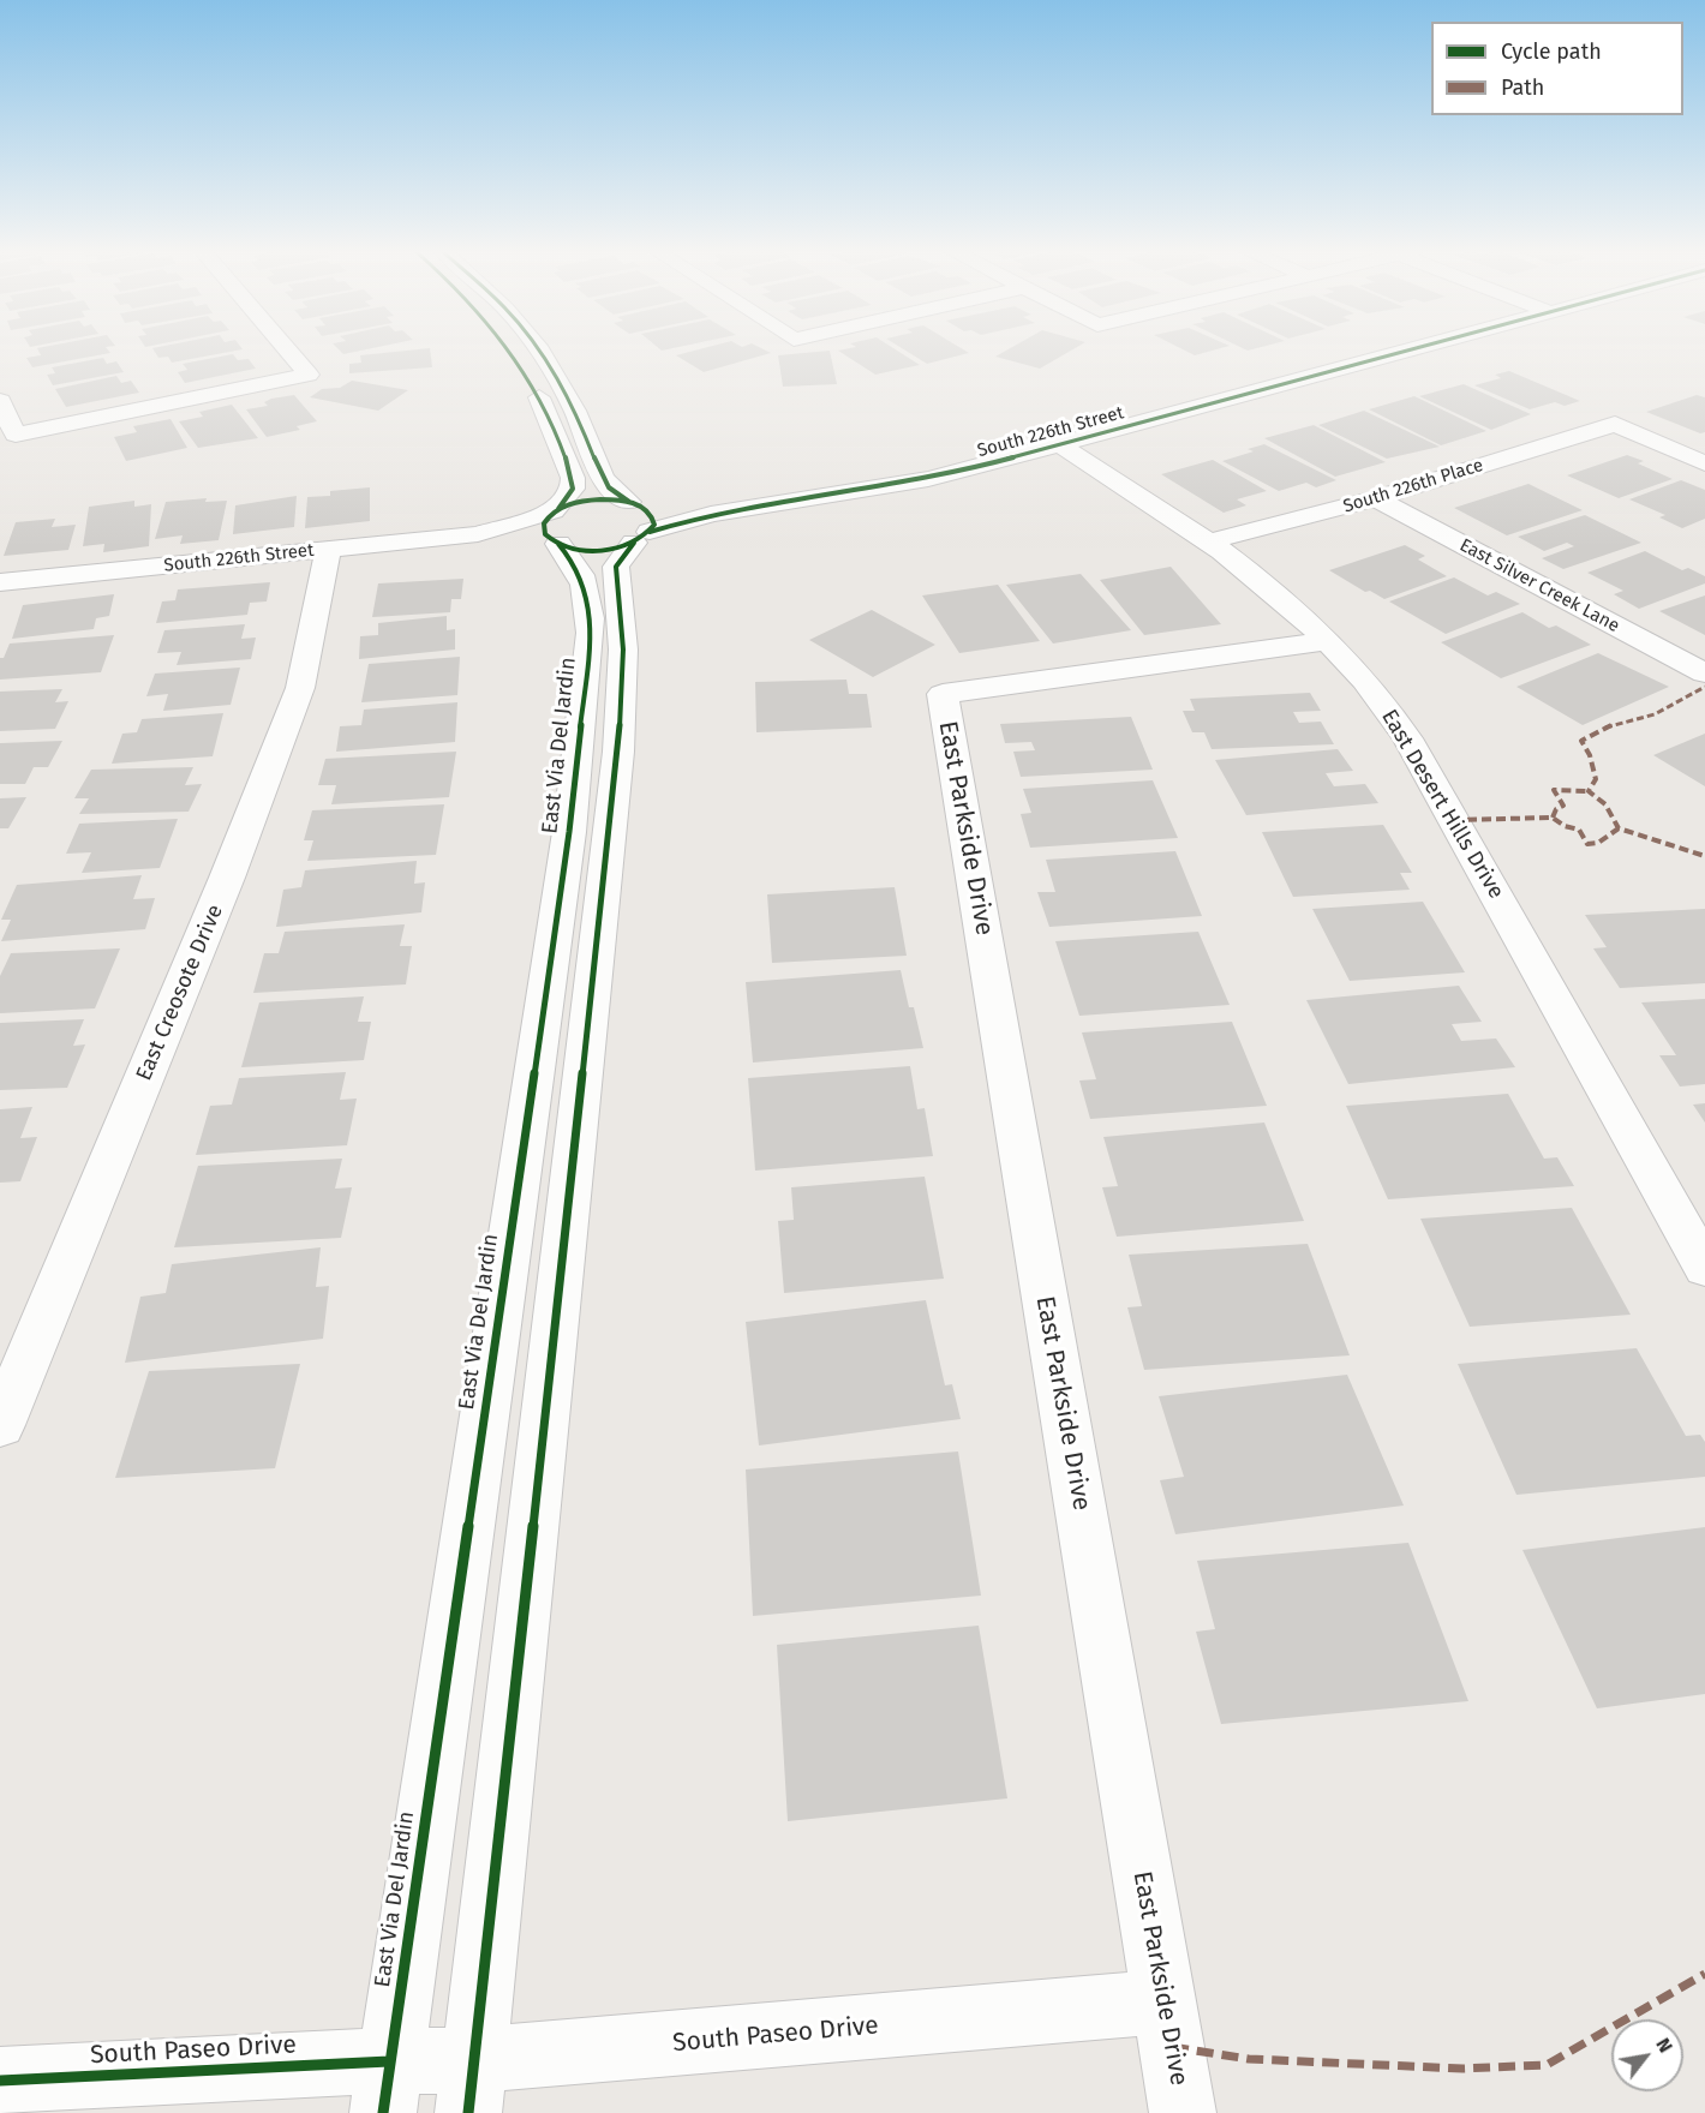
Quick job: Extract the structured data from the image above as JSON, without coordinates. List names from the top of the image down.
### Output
{
  "streets": {
    "street": [
      "South 226th Street",
      "South 226th Place",
      "East Silver Creek Lane",
      "East Via Del Jardin",
      "East Desert Hills Drive",
      "East Parkside Drive",
      "East Creosote Drive",
      "South Paseo Drive"
    ]
  },
  "crossings": [
    ["South 226th Street", "East Via Del Jardin"],
    ["South 226th Street", "East Desert Hills Drive"],
    ["South 226th Street", "East Creosote Drive"],
    ["South 226th Place", "East Silver Creek Lane"],
    ["South 226th Place", "East Desert Hills Drive"],
    ["East Via Del Jardin", "South Paseo Drive"],
    ["East Desert Hills Drive", "East Parkside Drive"],
    ["East Parkside Drive", "South Paseo Drive"]
  ],
  "legend": ["Cycle path", "Path"],
  "north": "top right"
}
